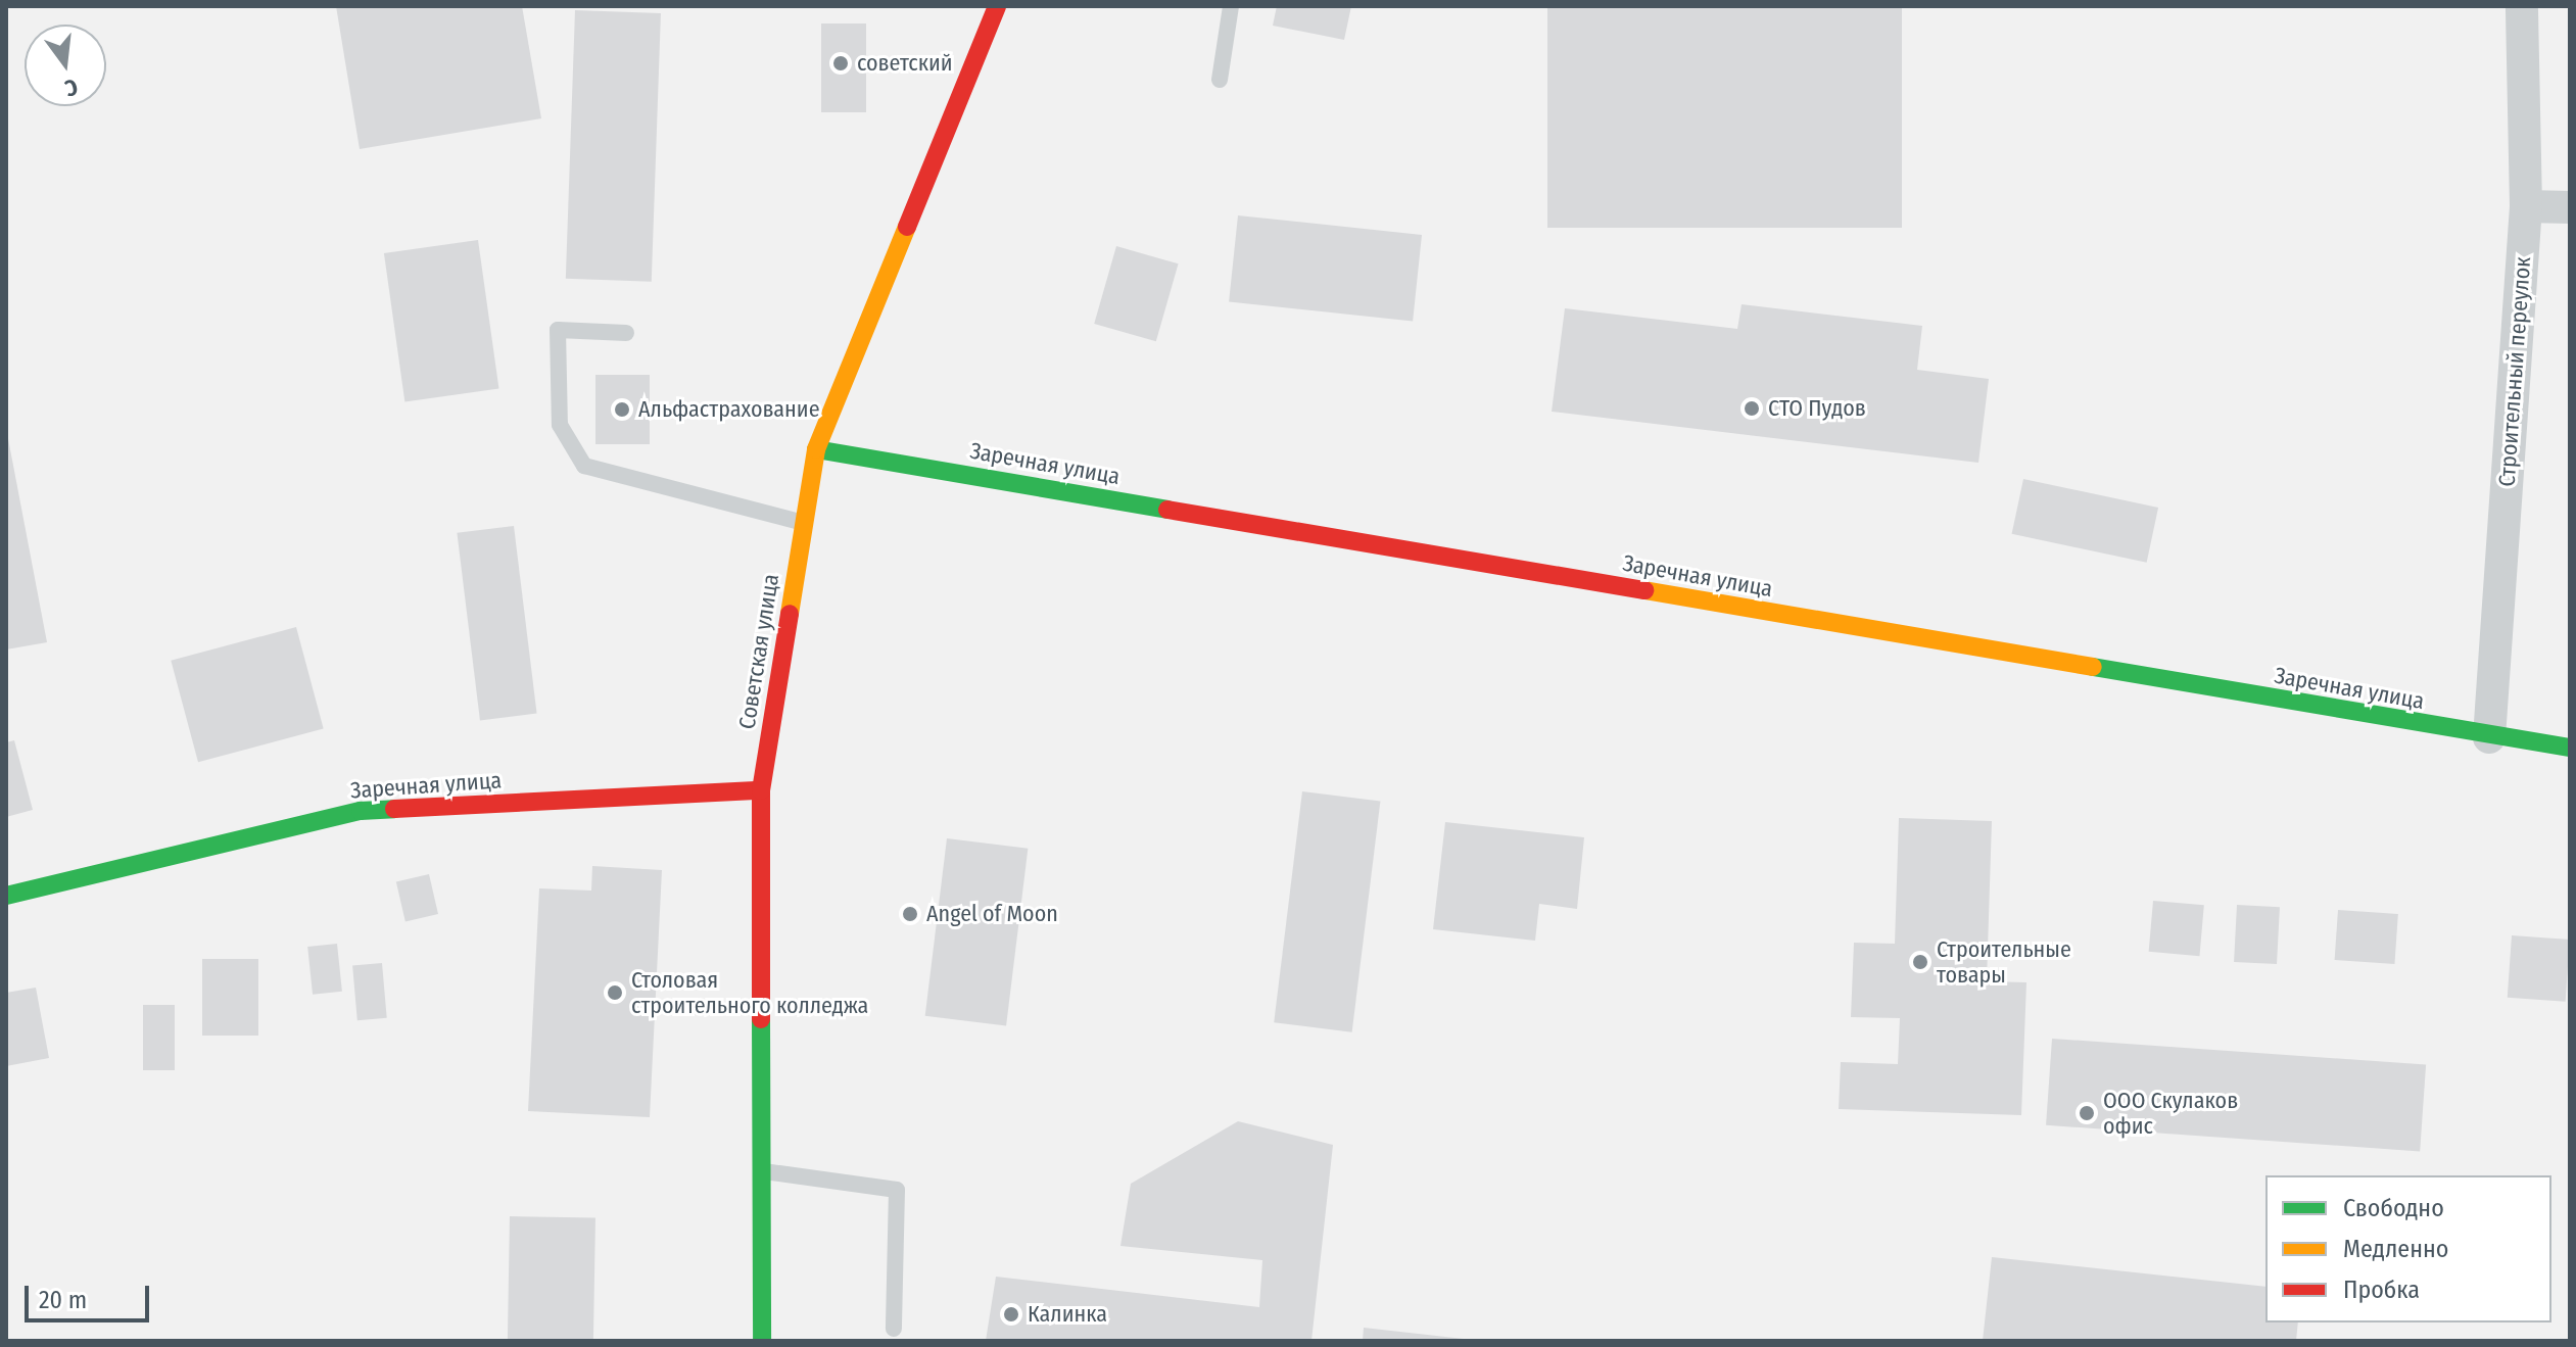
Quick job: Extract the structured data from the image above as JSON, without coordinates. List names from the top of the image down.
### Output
{
  "streets": {
    "main road": ["Заречная улица", "Советская улица"],
    "street": ["Строительный переулок"]
  },
  "crossings": [
    ["Строительный переулок", "Заречная улица"],
    ["Заречная улица", "Советская улица"]
  ],
  "places": [
    "советский",
    "СТО Пудов",
    "Альфастрахование",
    "Angel of Moon",
    "Строительные товары",
    "Столовая строительного колледжа",
    "ООО Скулаков офис",
    "Калинка"
  ],
  "legend": ["Свободно", "Медленно", "Пробка"],
  "scale_bar": "20 m",
  "north": "bottom"
}
